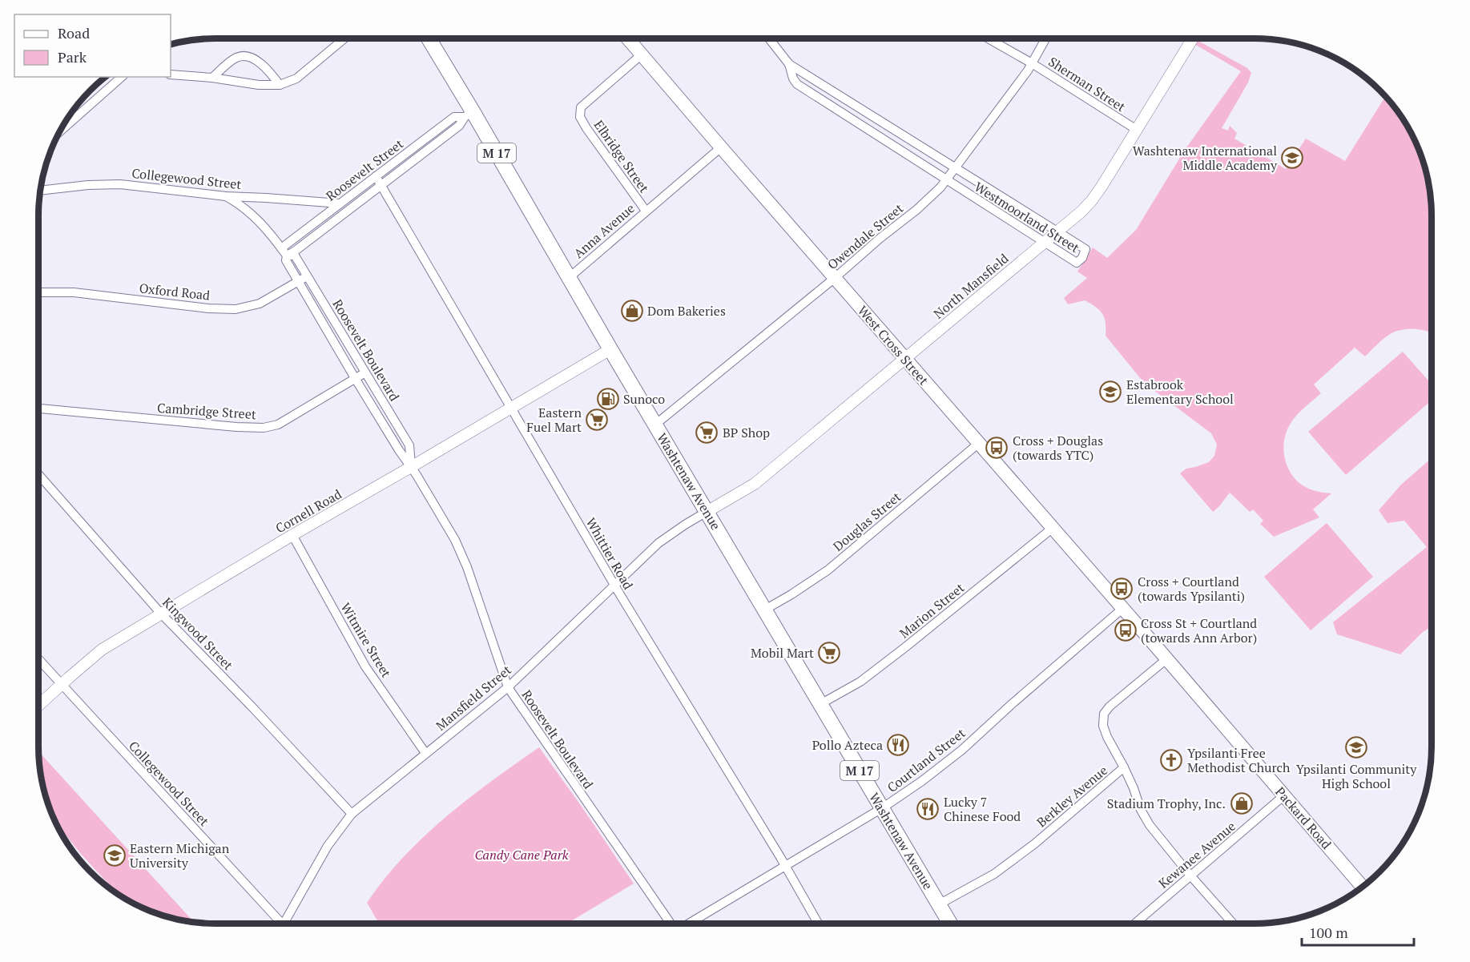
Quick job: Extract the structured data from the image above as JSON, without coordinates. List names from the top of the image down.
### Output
{
  "streets": {
    "main road": [
      "M 17",
      "West Cross Street",
      "Washtenaw Avenue",
      "Packard Road"
    ],
    "street": [
      "Sherman Street",
      "Elbridge Street",
      "Roosevelt Street",
      "Collegewood Street",
      "Westmoorland Street",
      "Anna Avenue",
      "Owendale Street",
      "North Mansfield",
      "Oxford Road",
      "Roosevelt Boulevard",
      "Cambridge Street",
      "Cornell Road",
      "Douglas Street",
      "Whittier Road",
      "Marion Street",
      "Kingwood Street",
      "Witmire Street",
      "Mansfield Street",
      "Courtland Street",
      "Berkley Avenue",
      "Kewanee Avenue"
    ]
  },
  "crossings": [
    ["Sherman Street", "Owendale Street"],
    ["Sherman Street", "North Mansfield"],
    ["Elbridge Street", "Anna Avenue"],
    ["Elbridge Street", "West Cross Street"],
    ["Roosevelt Street", "Collegewood Street"],
    ["Roosevelt Street", "Roosevelt Boulevard"],
    ["Roosevelt Street", "Washtenaw Avenue"],
    ["Roosevelt Street", "Whittier Road"],
    ["Collegewood Street", "Roosevelt Boulevard"],
    ["Collegewood Street", "Cornell Road"],
    ["Westmoorland Street", "Owendale Street"],
    ["Westmoorland Street", "North Mansfield"],
    ["Anna Avenue", "West Cross Street"],
    ["Anna Avenue", "Washtenaw Avenue"],
    ["Owendale Street", "West Cross Street"],
    ["Owendale Street", "Washtenaw Avenue"],
    ["North Mansfield", "West Cross Street"],
    ["North Mansfield", "Washtenaw Avenue"],
    ["North Mansfield", "Mansfield Street"],
    ["Oxford Road", "Roosevelt Boulevard"],
    ["West Cross Street", "Douglas Street"],
    ["West Cross Street", "Marion Street"],
    ["West Cross Street", "Courtland Street"],
    ["West Cross Street", "Berkley Avenue"],
    ["West Cross Street", "Packard Road"],
    ["Roosevelt Boulevard", "Cambridge Street"],
    ["Roosevelt Boulevard", "Cornell Road"],
    ["Roosevelt Boulevard", "Mansfield Street"],
    ["Washtenaw Avenue", "Cornell Road"],
    ["Washtenaw Avenue", "Douglas Street"],
    ["Washtenaw Avenue", "Marion Street"],
    ["Washtenaw Avenue", "Mansfield Street"],
    ["Washtenaw Avenue", "Courtland Street"],
    ["Washtenaw Avenue", "Berkley Avenue"],
    ["Cornell Road", "Whittier Road"],
    ["Cornell Road", "Kingwood Street"],
    ["Cornell Road", "Witmire Street"],
    ["Whittier Road", "Mansfield Street"],
    ["Whittier Road", "Courtland Street"],
    ["Kingwood Street", "Mansfield Street"],
    ["Witmire Street", "Mansfield Street"],
    ["Berkley Avenue", "Packard Road"],
    ["Packard Road", "Kewanee Avenue"]
  ],
  "parks": ["Candy Cane Park"],
  "places": {
    "school or university": [
      "Washtenaw International Middle Academy",
      "Estabrook Elementary School",
      "Ypsilanti Community High School",
      "Eastern Michigan University"
    ],
    "shop": ["Dom Bakeries", "Stadium Trophy, Inc."],
    "fuel station": ["Sunoco"],
    "supermarket": ["Eastern Fuel Mart", "BP Shop", "Mobil Mart"],
    "bus stop": ["Cross + Douglas (towards YTC)", "Cross + Courtland (towards Ypsilanti)", "Cross St + Courtland (towards Ann Arbor)"],
    "restaurant": ["Pollo Azteca", "Lucky 7 Chinese Food"],
    "church": ["Ypsilanti Free Methodist Church"]
  },
  "legend": ["Road", "Park"],
  "scale_bar": "100 m"
}
